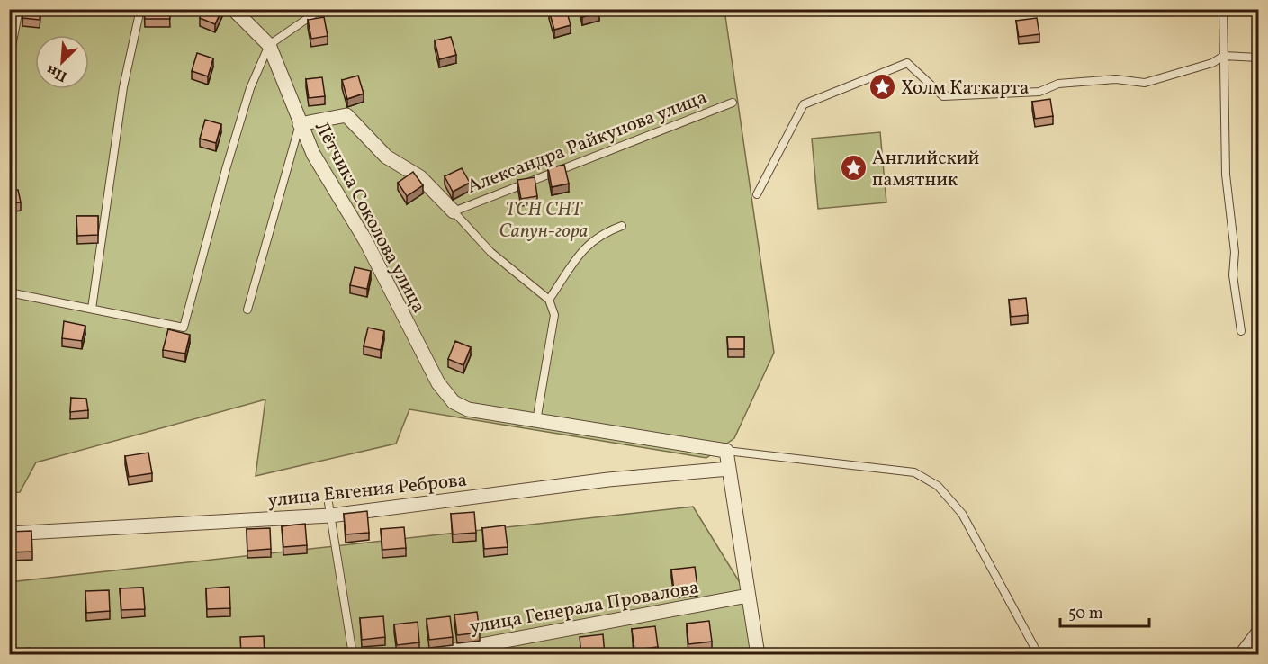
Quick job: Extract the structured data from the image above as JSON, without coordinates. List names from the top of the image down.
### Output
{
  "streets": {
    "street": ["Лётчика Соколова улица", "улица Евгения Реброва", "улица Генерала Провалова"],
    "lane": ["Александра Райкунова улица"]
  },
  "parks": ["ТСН СНТ Сапун-гора"],
  "places": {
    "place": ["Холм Каткарта", "Английский памятник"]
  },
  "scale_bar": "50 m",
  "north": "bottom left"
}
